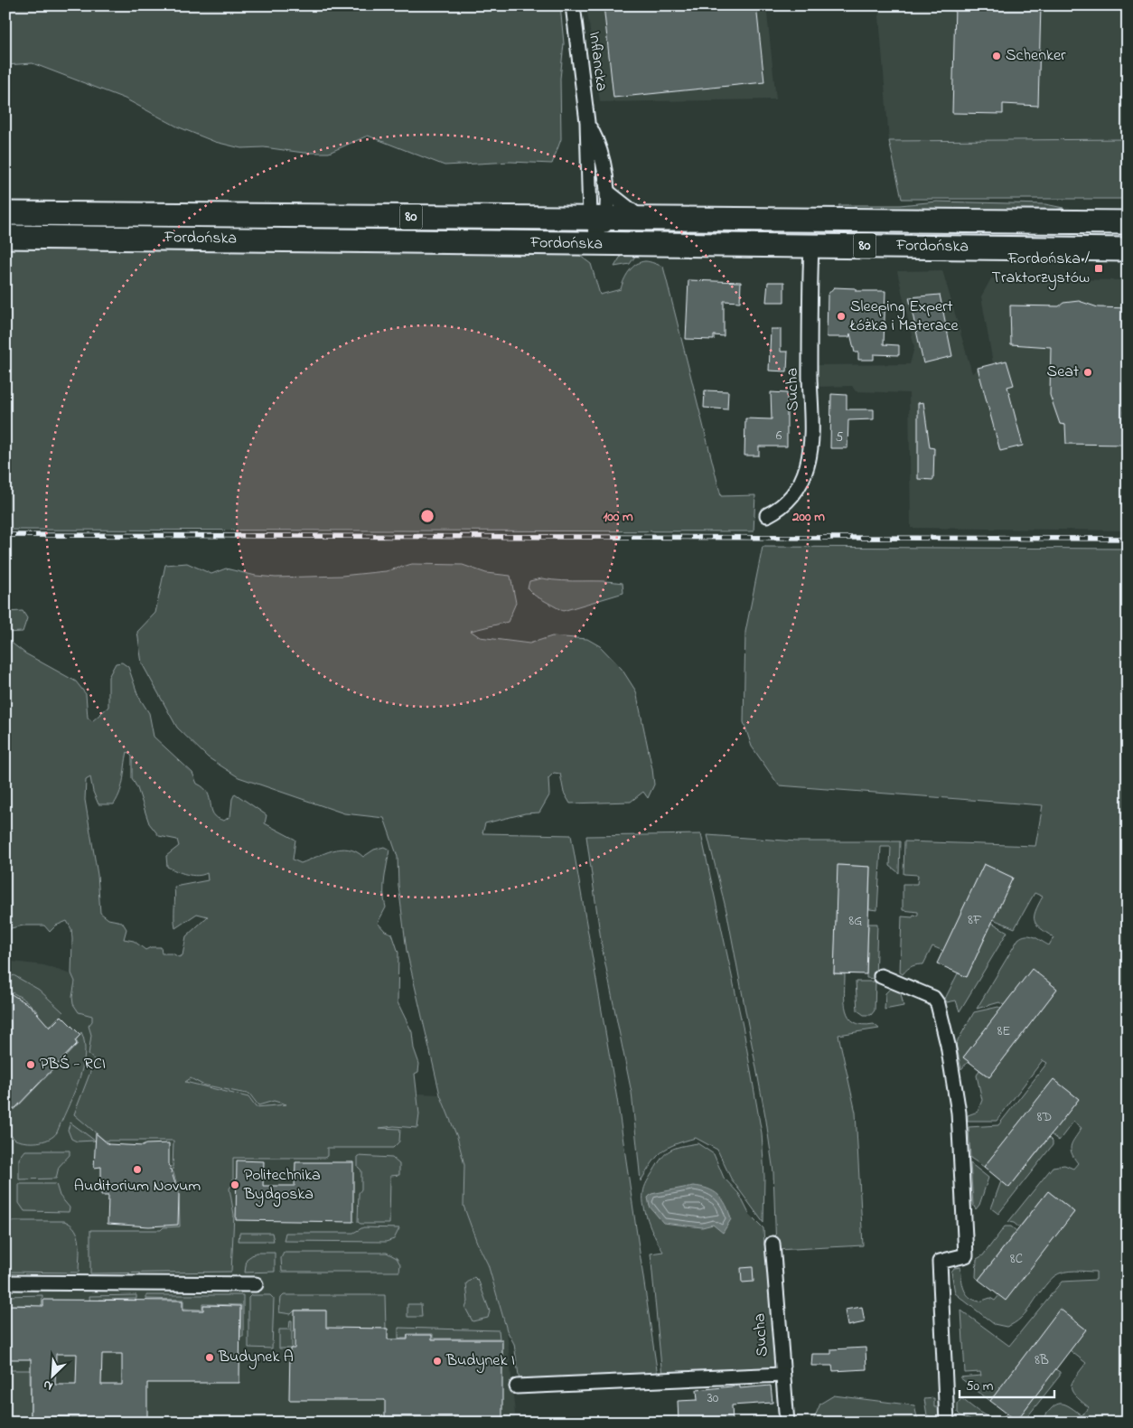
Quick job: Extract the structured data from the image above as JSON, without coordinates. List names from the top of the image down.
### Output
{
  "streets": {
    "main road": ["80", "Fordońska"],
    "street": ["Inflancka", "Sucha"]
  },
  "crossings": [
    ["Inflancka", "Fordońska"],
    ["Fordońska", "Sucha"]
  ],
  "places": {
    "other": [
      "Schenker",
      "Sleeping Expert Łóżka i Materace",
      "Seat",
      "PBŚ - RCI",
      "Auditorium Novum",
      "Politechnika Bydgoska",
      "Budynek A",
      "Budynek I"
    ],
    "transit": ["Fordońska / Traktorzystów"]
  },
  "house_numbers": [
    "6",
    "5",
    "8F",
    "8G",
    "8E",
    "8D",
    "8C",
    "8B",
    "30"
  ],
  "scale_bar": "50 m",
  "north": "bottom left",
  "rings": ["100 m", "200 m"]
}
